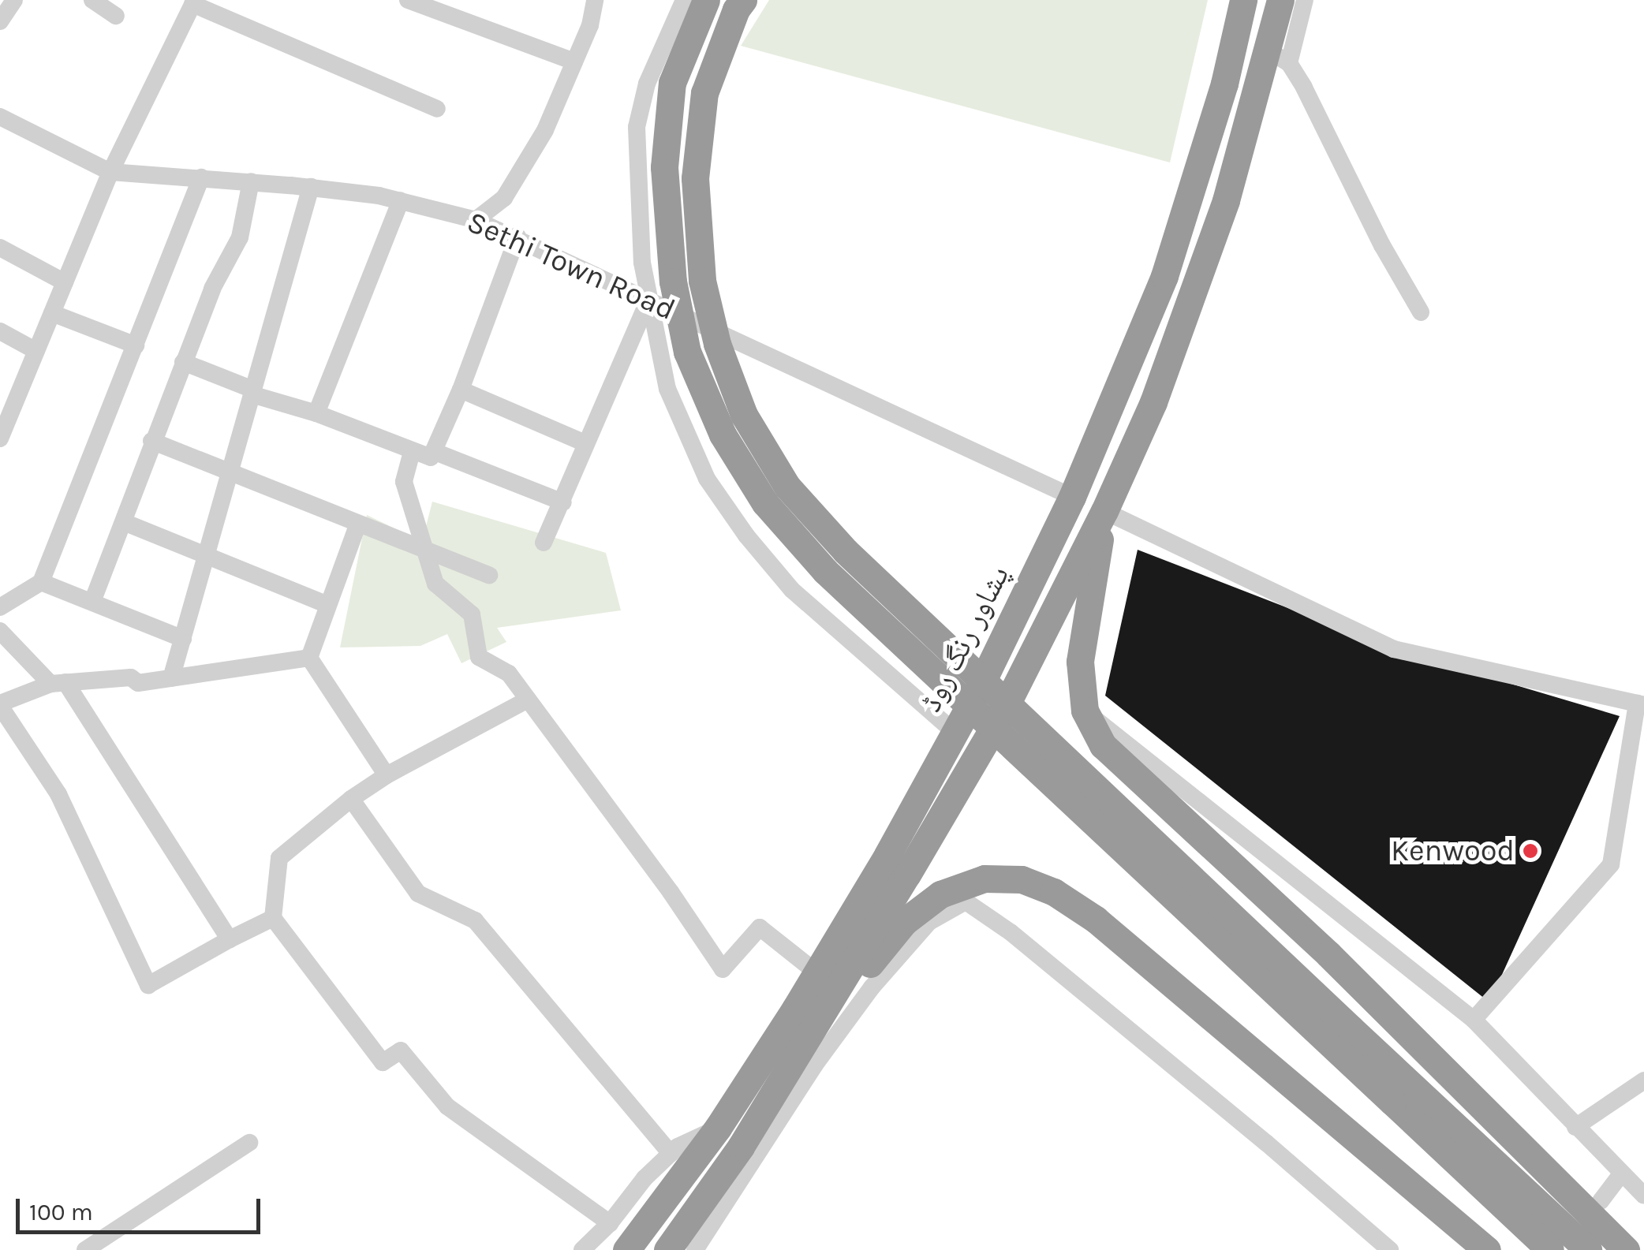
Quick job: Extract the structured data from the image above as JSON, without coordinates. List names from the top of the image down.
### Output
{
  "streets": {
    "highway": ["پشاور رنگ روڈ"],
    "street": ["Sethi Town Road"]
  },
  "crossings": [
    ["Sethi Town Road", "پشاور رنگ روڈ"]
  ],
  "places": ["Kenwood"],
  "scale_bar": "100 m"
}
